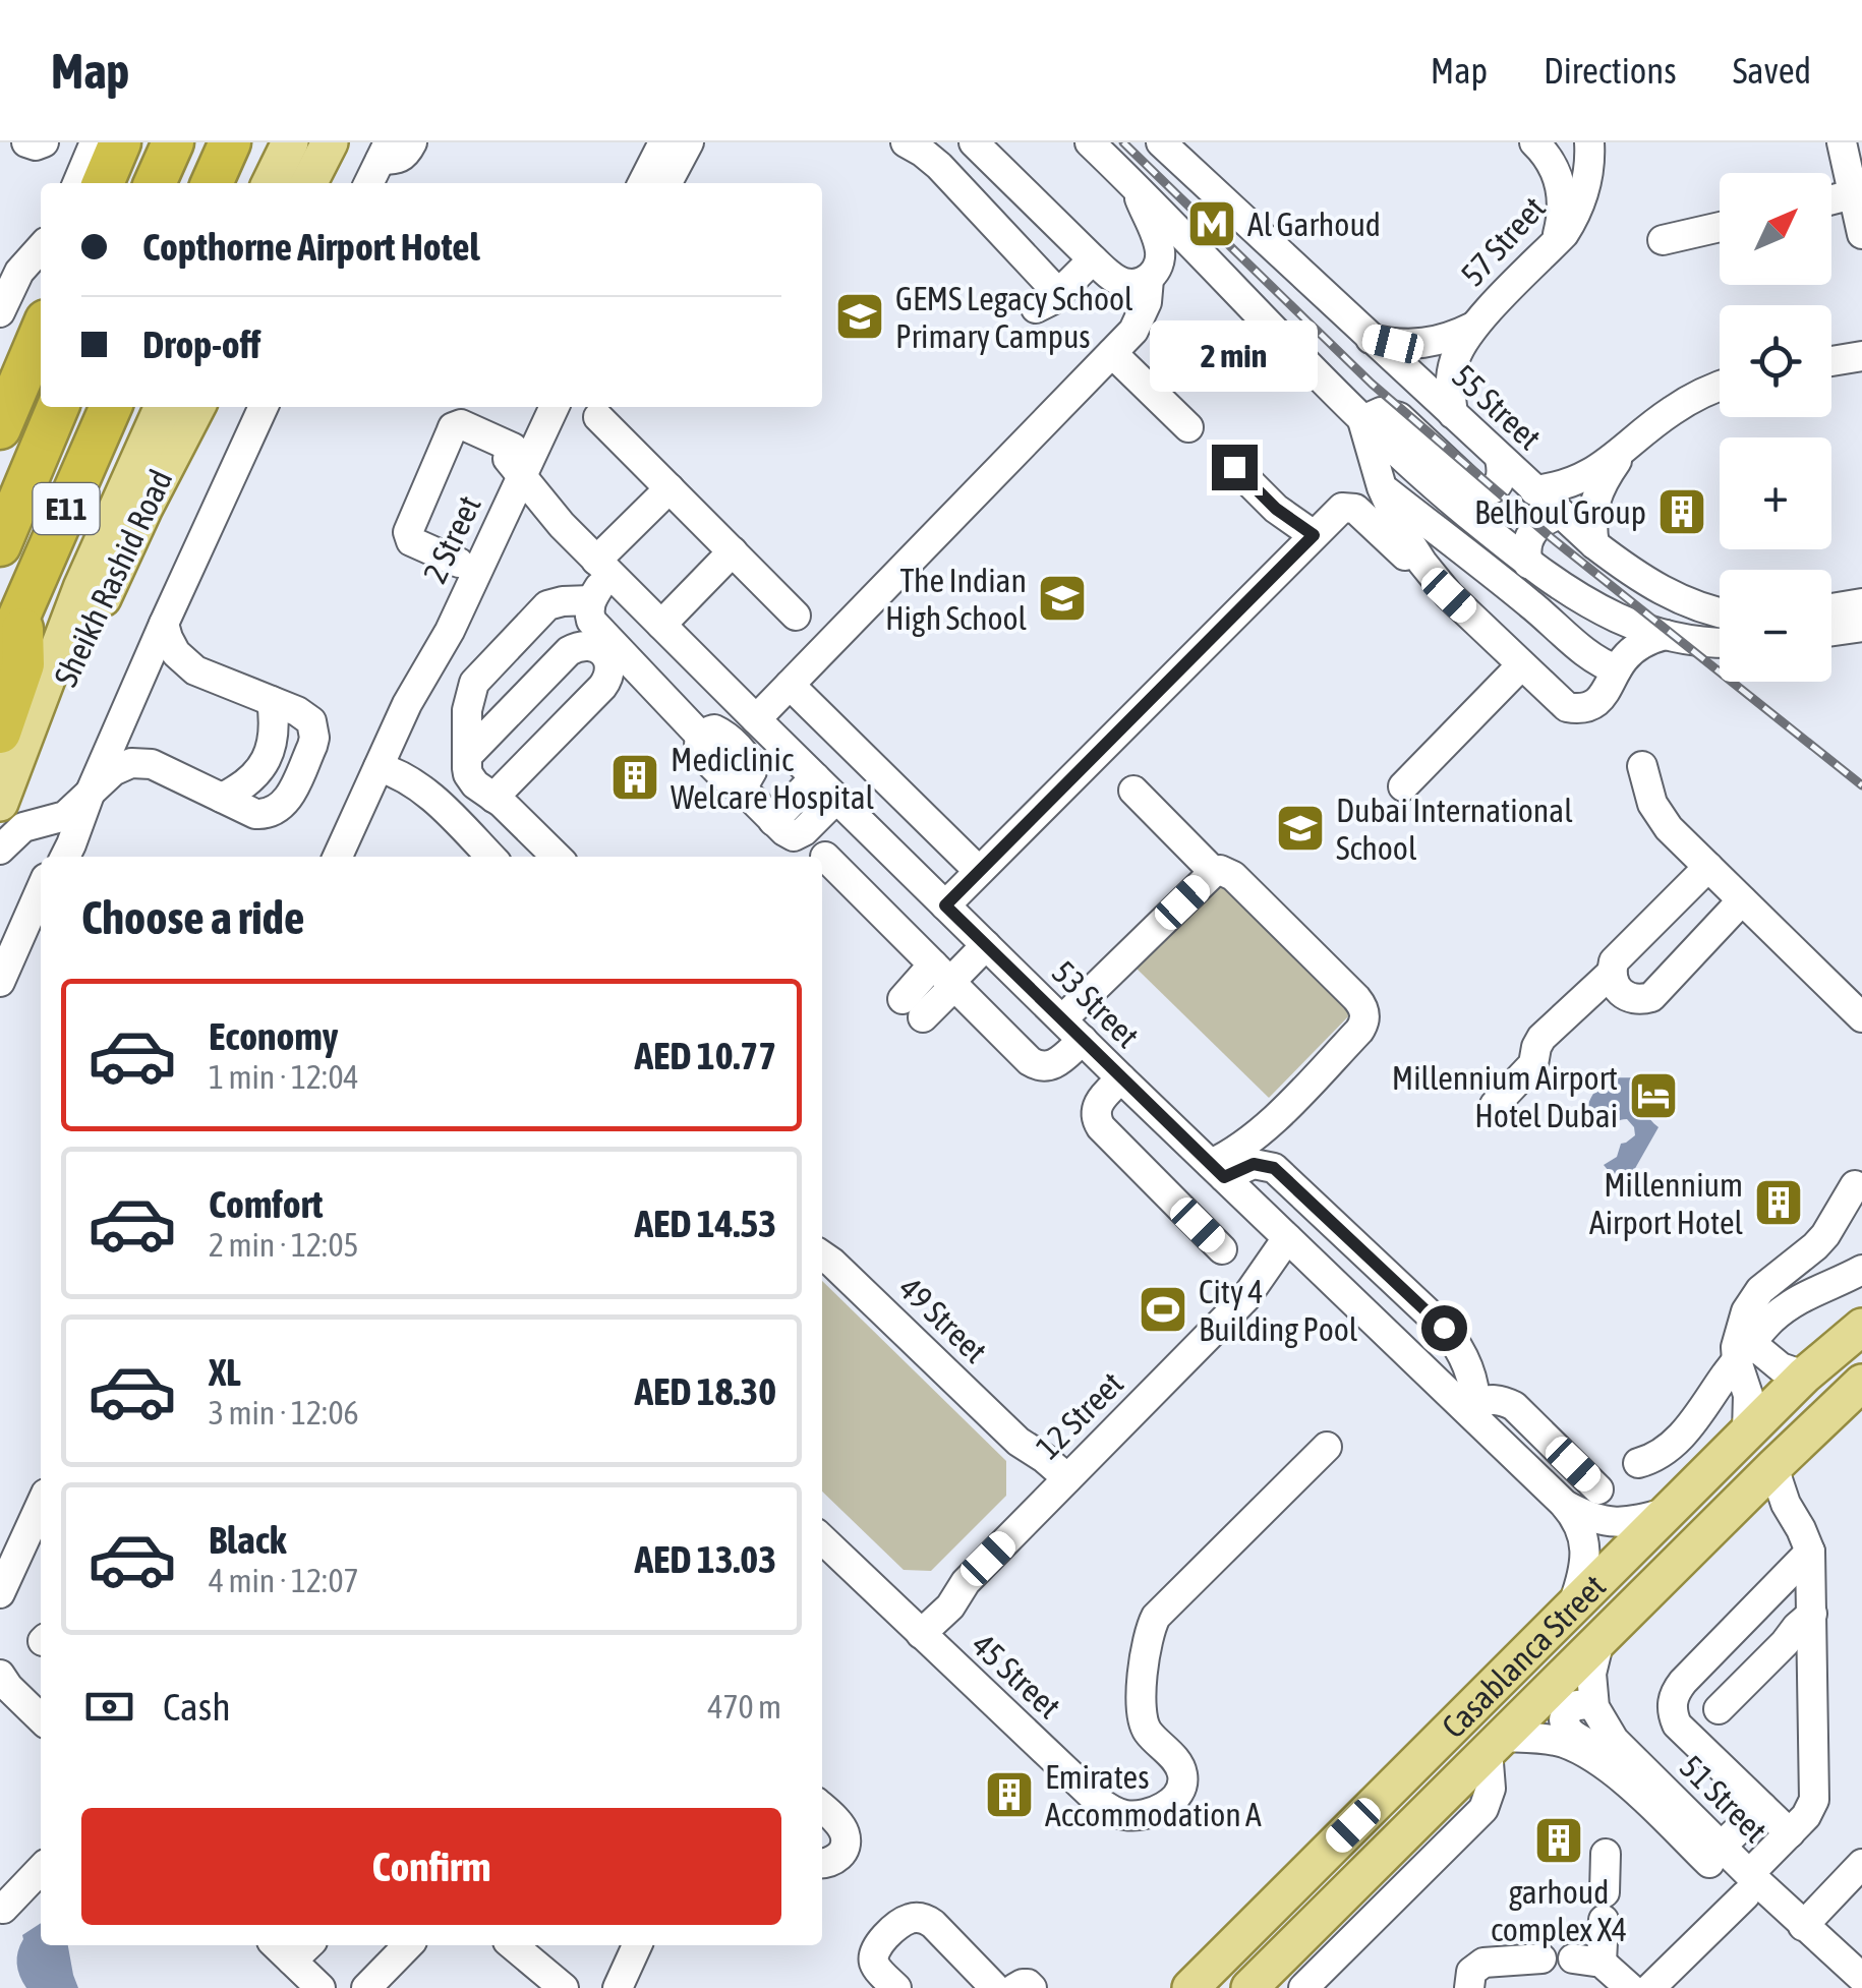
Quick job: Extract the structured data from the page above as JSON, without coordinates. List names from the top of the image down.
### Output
{
  "streets": {
    "highway": ["E11", "Sheikh Rashid Road"],
    "main road": ["Casablanca Street"],
    "street": [
      "57 Street",
      "55 Street",
      "2 Street",
      "53 Street",
      "49 Street",
      "12 Street",
      "45 Street",
      "51 Street"
    ]
  },
  "crossings": [
    ["57 Street", "55 Street"],
    ["2 Street", "53 Street"],
    ["53 Street", "12 Street"],
    ["53 Street", "Casablanca Street"],
    ["49 Street", "12 Street"],
    ["12 Street", "45 Street"],
    ["Casablanca Street", "51 Street"]
  ],
  "places": {
    "metro station": ["Al Garhoud"],
    "school or university": ["GEMS Legacy School Primary Campus", "The Indian High School", "Dubai International School"],
    "building": [
      "Belhoul Group",
      "Mediclinic Welcare Hospital",
      "Millennium Airport Hotel",
      "Emirates Accommodation A",
      "garhoud complex X4"
    ],
    "hotel": ["Millennium Airport Hotel Dubai"],
    "sports": ["City 4 Building Pool"]
  },
  "north": "top right",
  "page": {
    "header": "Map",
    "nav": ["Map", "Directions", "Saved"],
    "map_buttons": ["+", "−"],
    "banner": ["Copthorne Airport Hotel", "Drop-off"],
    "bubble": "2 min",
    "heading": "Choose a ride",
    "list": [
      {
        "name": "Economy",
        "note": "1 min · 12:04",
        "value": "AED 10.77"
      },
      {
        "name": "Comfort",
        "note": "2 min · 12:05",
        "value": "AED 14.53"
      },
      {
        "name": "XL",
        "note": "3 min · 12:06",
        "value": "AED 18.30"
      },
      {
        "name": "Black",
        "note": "4 min · 12:07",
        "value": "AED 13.03"
      }
    ],
    "pay": ["Cash", "470 m"],
    "buttons": "Confirm"
  }
}
